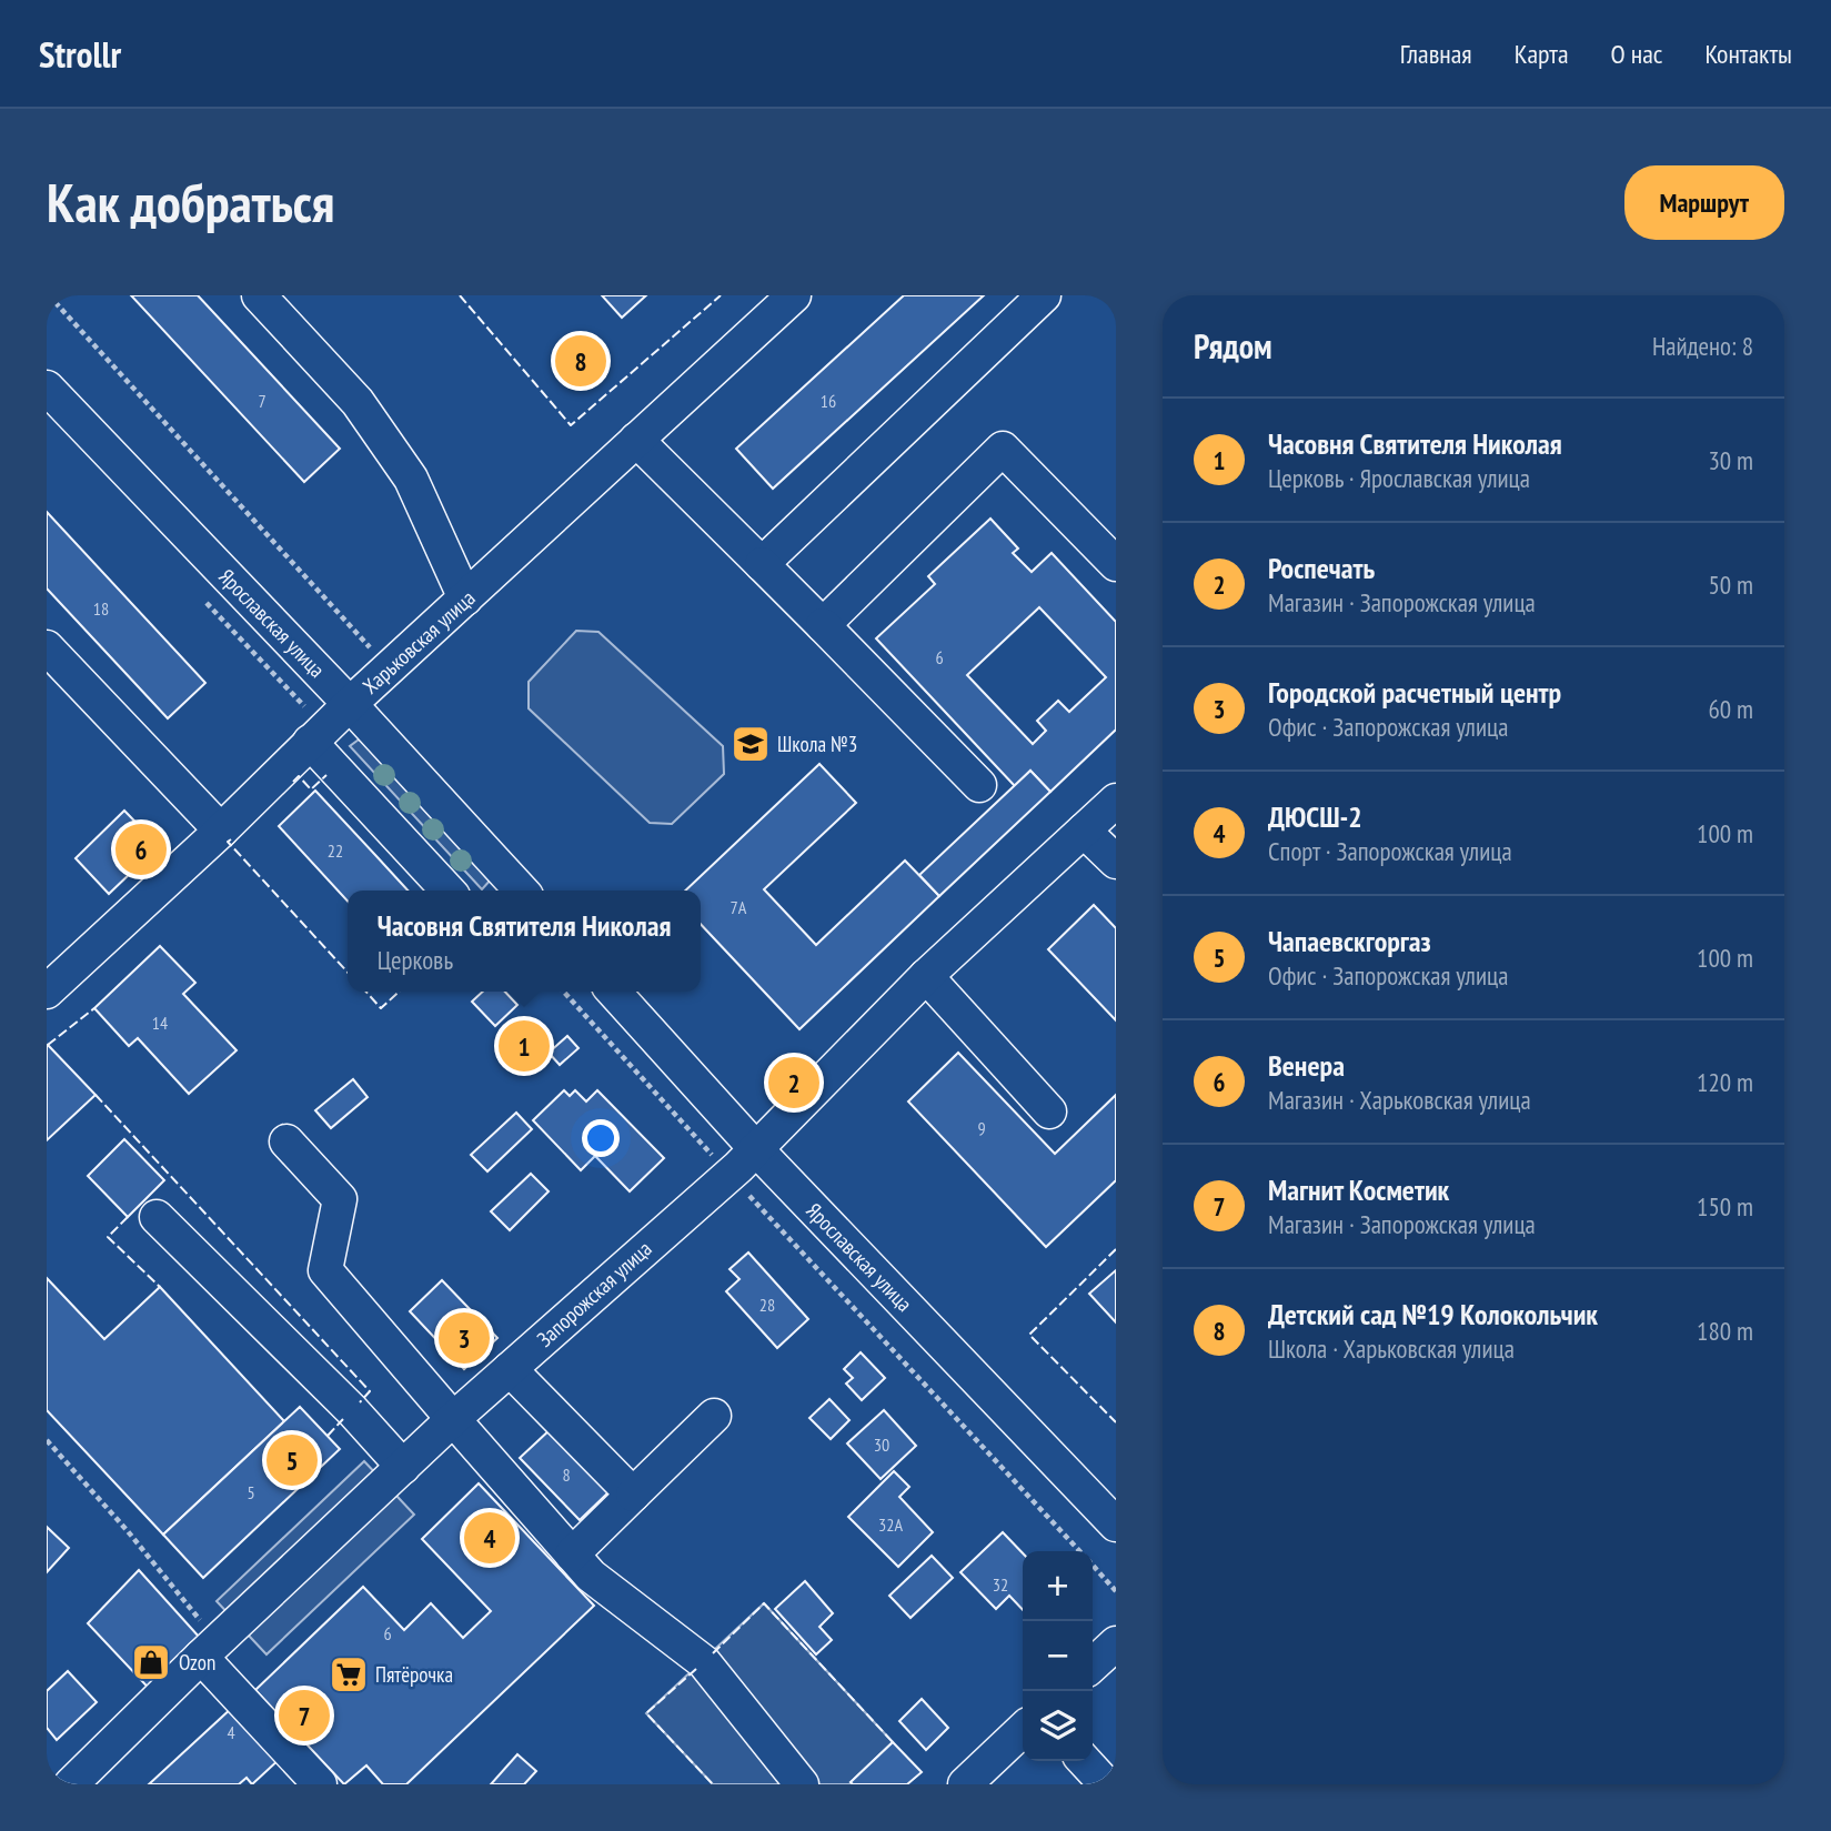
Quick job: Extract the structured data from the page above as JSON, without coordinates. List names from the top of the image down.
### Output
{
  "streets": {
    "street": ["Ярославская улица", "Харьковская улица", "Запорожская улица"]
  },
  "crossings": [
    ["Ярославская улица", "Харьковская улица"],
    ["Ярославская улица", "Запорожская улица"]
  ],
  "places": {
    "school or university": ["Школа №3"],
    "shop": ["Ozon"],
    "supermarket": ["Пятёрочка"]
  },
  "house_numbers": [
    "7",
    "16",
    "18",
    "6",
    "22",
    "7А",
    "14",
    "9",
    "28",
    "30",
    "8",
    "5",
    "32А",
    "32",
    "6",
    "4"
  ],
  "page": {
    "header": "Strollr",
    "nav": [
      "Главная",
      "Карта",
      "О нас",
      "Контакты"
    ],
    "buttons": "Маршрут",
    "title": "Как добраться",
    "heading": ["Рядом", "Найдено: 8"],
    "pins": [
      "8",
      "6",
      "1",
      "2",
      "3",
      "5",
      "4",
      "7"
    ],
    "list": [
      {
        "mark": "1",
        "name": "Часовня Святителя Николая",
        "note": "Церковь · Ярославская улица",
        "value": "30 m"
      },
      {
        "mark": "2",
        "name": "Роспечать",
        "note": "Магазин · Запорожская улица",
        "value": "50 m"
      },
      {
        "mark": "3",
        "name": "Городской расчетный центр",
        "note": "Офис · Запорожская улица",
        "value": "60 m"
      },
      {
        "mark": "4",
        "name": "ДЮСШ-2",
        "note": "Спорт · Запорожская улица",
        "value": "100 m"
      },
      {
        "mark": "5",
        "name": "Чапаевскгоргаз",
        "note": "Офис · Запорожская улица",
        "value": "100 m"
      },
      {
        "mark": "6",
        "name": "Венера",
        "note": "Магазин · Харьковская улица",
        "value": "120 m"
      },
      {
        "mark": "7",
        "name": "Магнит Косметик",
        "note": "Магазин · Запорожская улица",
        "value": "150 m"
      },
      {
        "mark": "8",
        "name": "Детский сад №19 Колокольчик",
        "note": "Школа · Харьковская улица",
        "value": "180 m"
      }
    ],
    "popup": ["Часовня Святителя Николая", "Церковь"],
    "map_buttons": ["+", "−"]
  }
}
